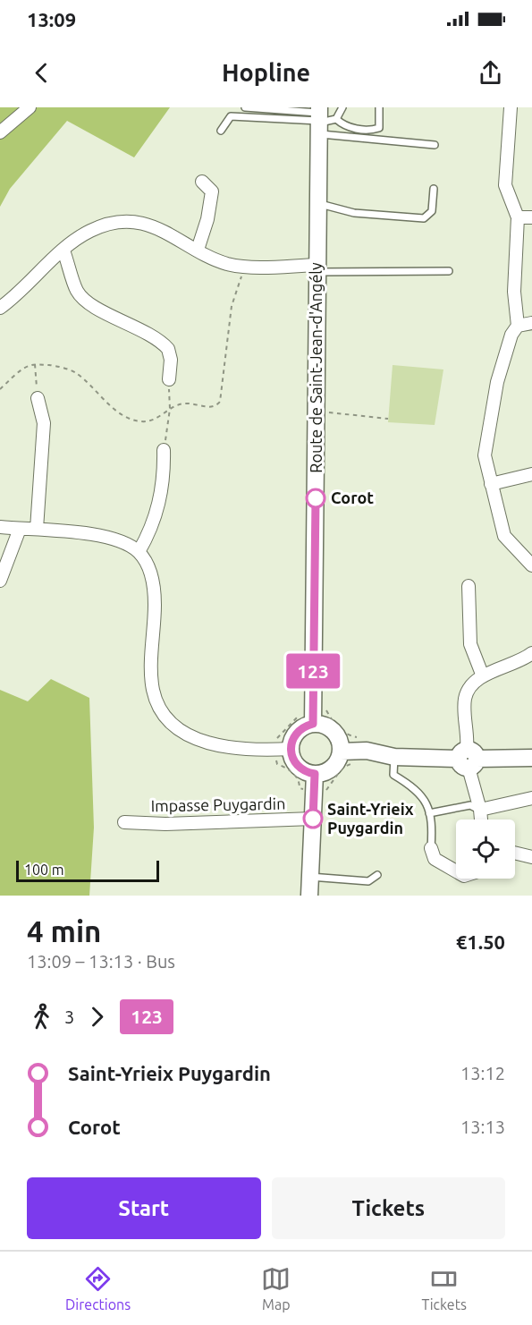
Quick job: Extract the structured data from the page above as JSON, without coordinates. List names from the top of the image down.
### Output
{
  "streets": {
    "main road": ["Route de Saint-Jean-d'Angély"],
    "street": ["Impasse Puygardin"]
  },
  "places": ["Corot", "Saint-Yrieix Puygardin"],
  "lines": ["bus line 123"],
  "scale_bar": "100 m",
  "page": {
    "status": "13:09",
    "header": "Hopline",
    "on_map": "123",
    "scale": "100 m",
    "heading": ["4 min", "13:09 – 13:13 · Bus", "€1.50"],
    "legs": ["3", "123"],
    "list": [
      {
        "name": "Saint-Yrieix Puygardin",
        "value": "13:12"
      },
      {
        "name": "Corot",
        "value": "13:13"
      }
    ],
    "buttons": ["Start", "Tickets"],
    "tabs": ["Directions", "Map", "Tickets"]
  }
}
